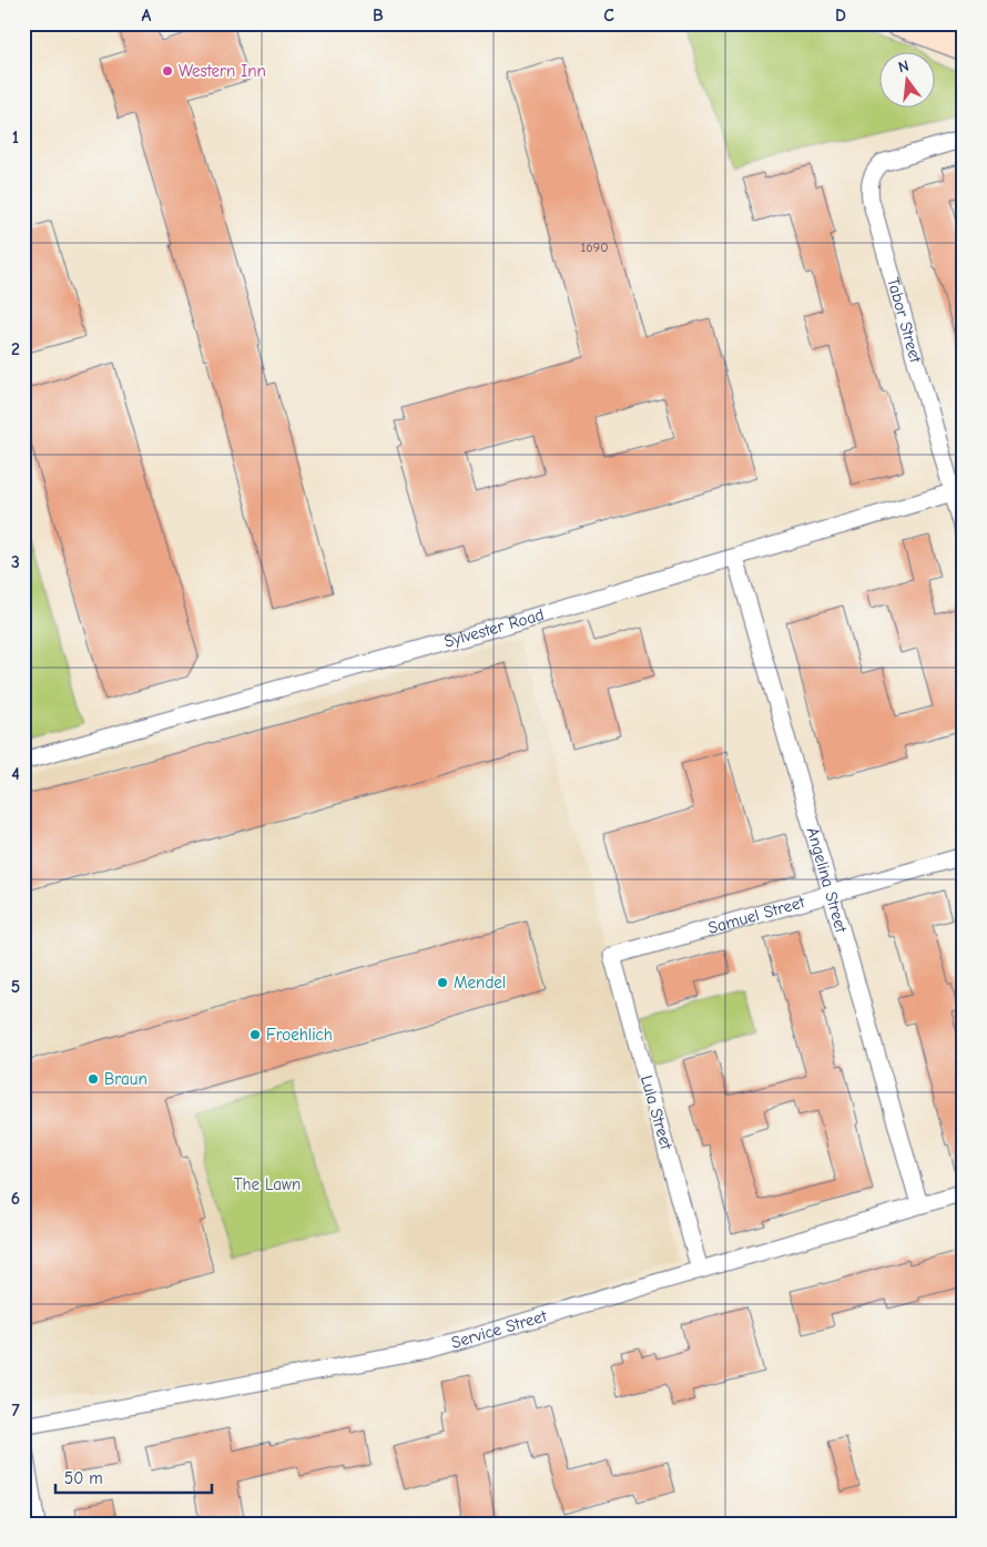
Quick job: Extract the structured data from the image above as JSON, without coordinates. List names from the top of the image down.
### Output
{
  "streets": {
    "street": [
      "Tabor Street",
      "Sylvester Road",
      "Angelina Street",
      "Samuel Street",
      "Lula Street",
      "Service Street"
    ]
  },
  "crossings": [
    ["Tabor Street", "Sylvester Road"],
    ["Sylvester Road", "Angelina Street"],
    ["Angelina Street", "Samuel Street"],
    ["Angelina Street", "Service Street"],
    ["Samuel Street", "Lula Street"],
    ["Lula Street", "Service Street"]
  ],
  "parks": ["The Lawn"],
  "places": [
    "Western Inn",
    "Mendel",
    "Froehlich",
    "Braun"
  ],
  "house_numbers": ["1690"],
  "scale_bar": "50 m",
  "north": "top",
  "grid": {
    "columns": [
      "A",
      "B",
      "C",
      "D"
    ],
    "rows": [
      "1",
      "2",
      "3",
      "4",
      "5",
      "6",
      "7"
    ]
  }
}
